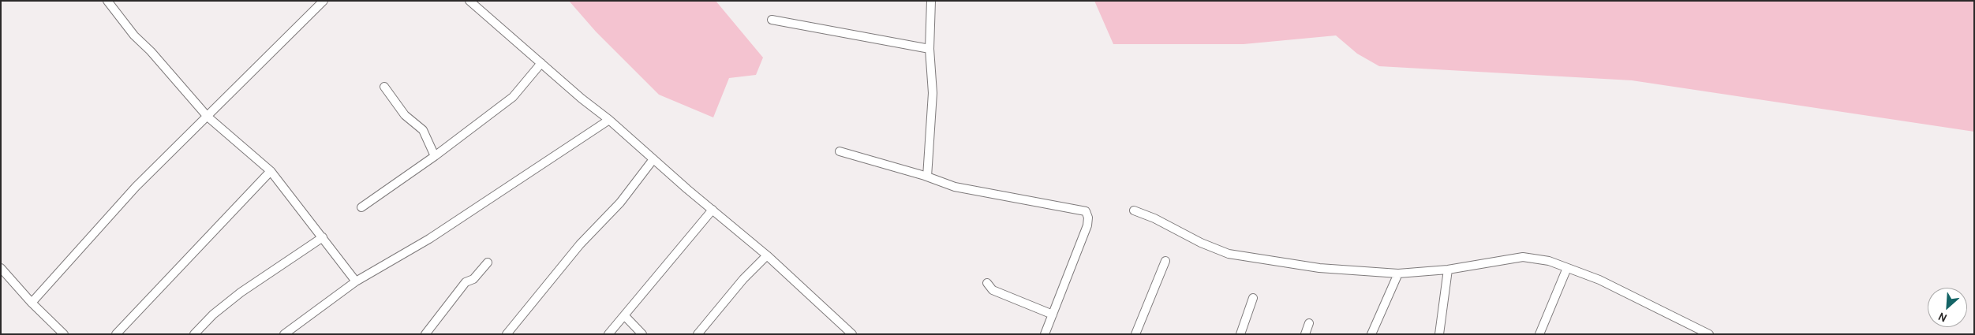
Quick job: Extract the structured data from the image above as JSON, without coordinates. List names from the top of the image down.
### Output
{
  "north": "bottom left"
}
